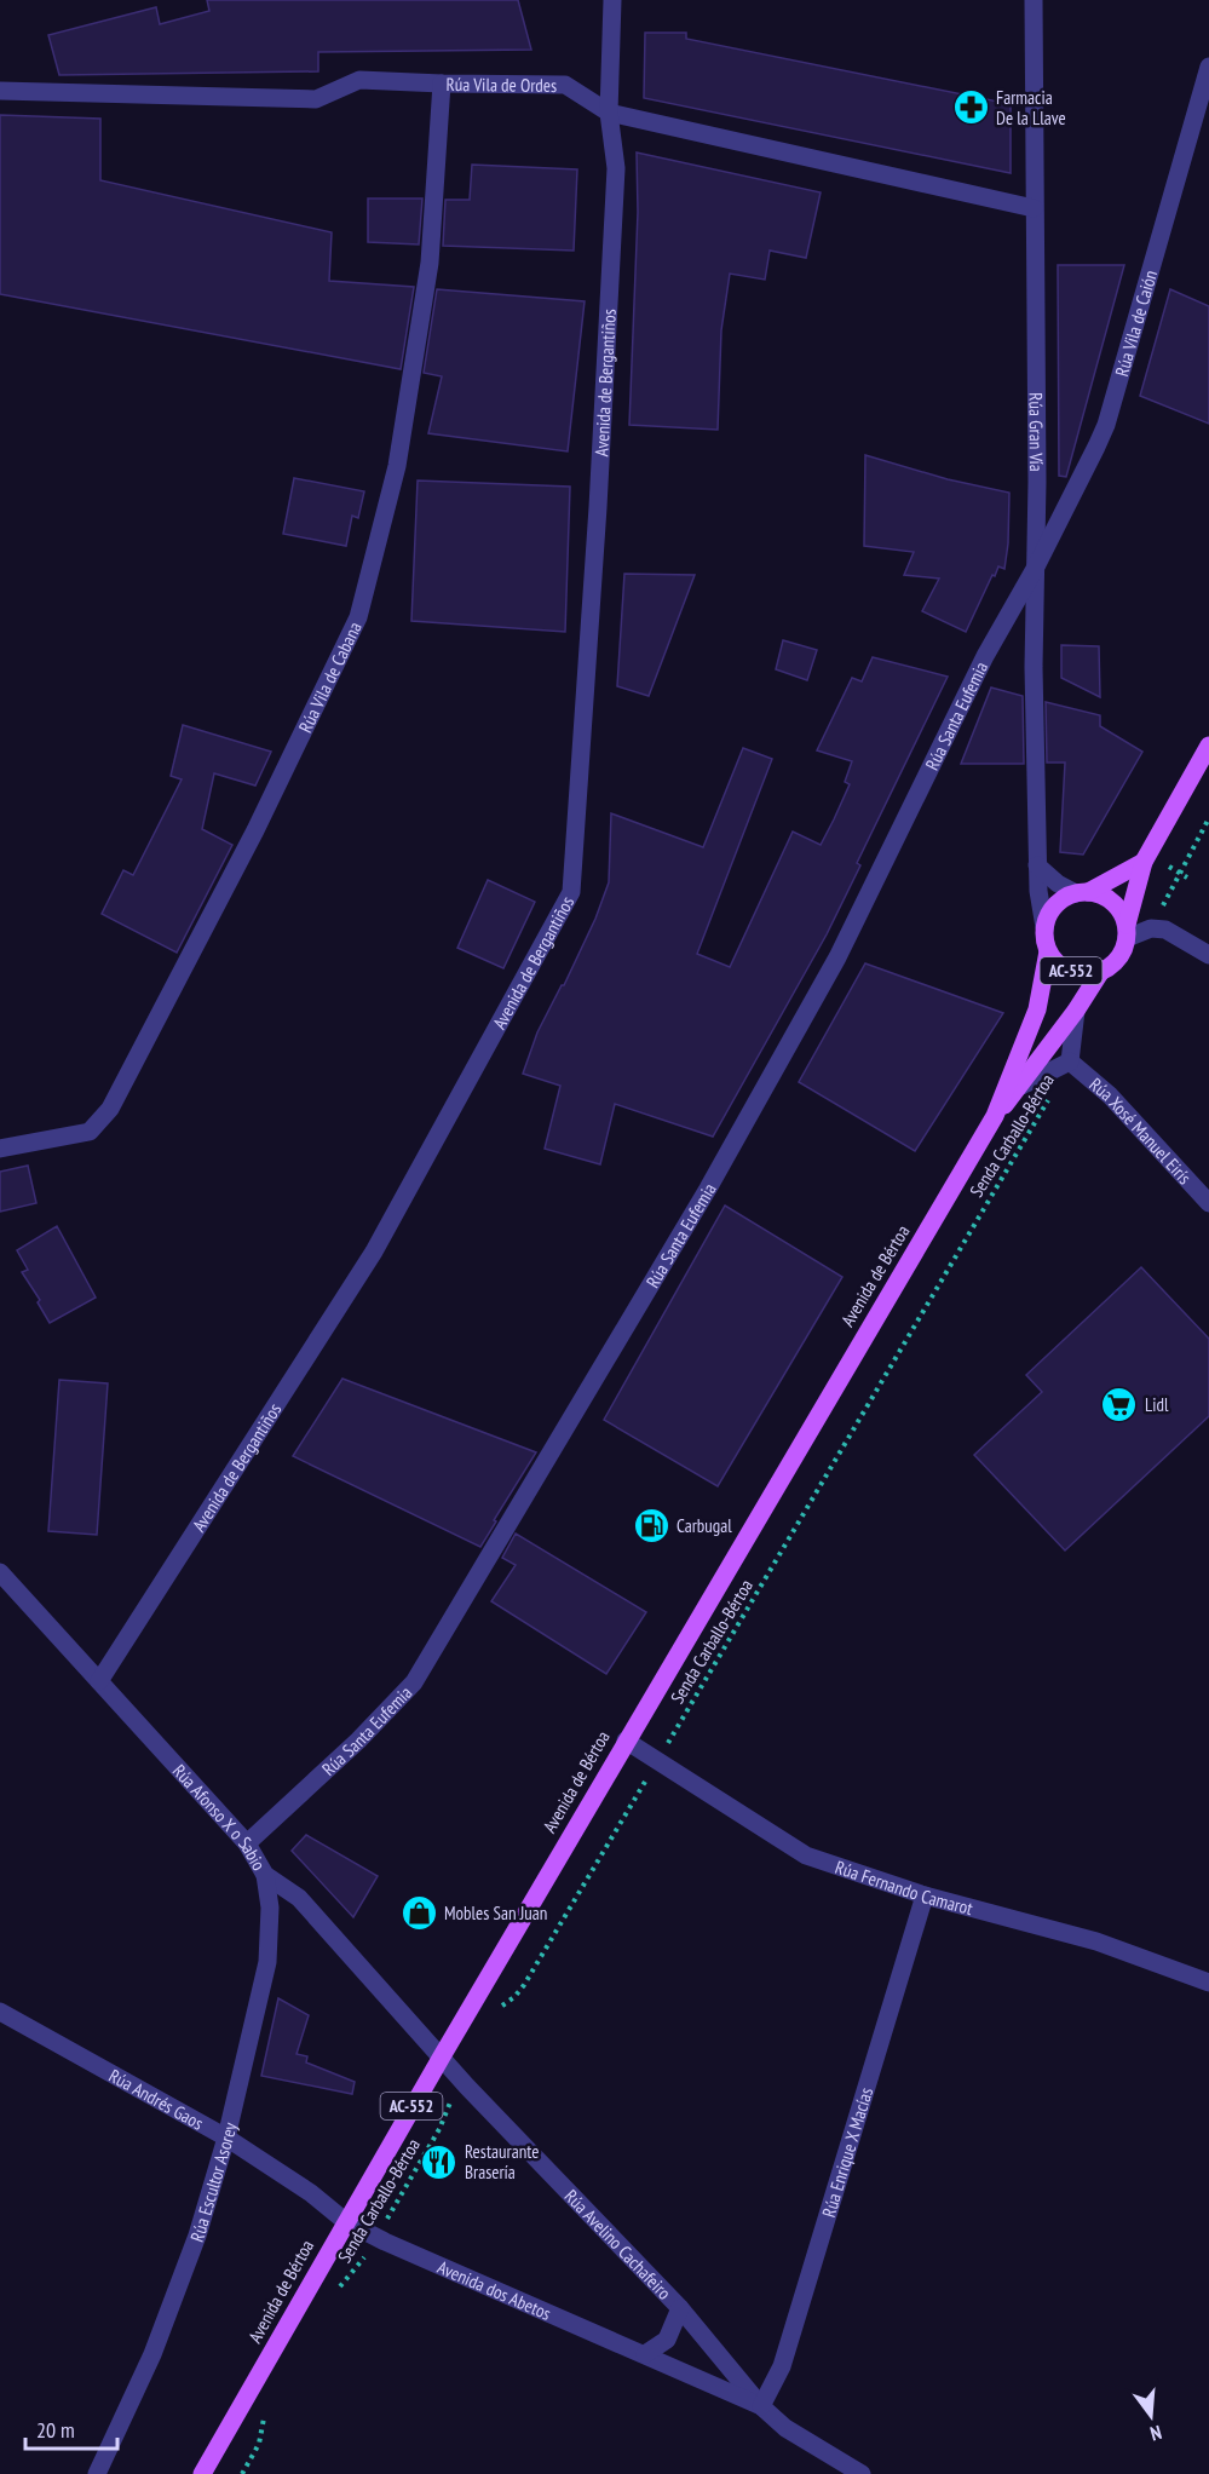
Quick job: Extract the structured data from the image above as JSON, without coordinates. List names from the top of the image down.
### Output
{
  "streets": {
    "main road": ["AC-552", "Avenida de Bértoa"],
    "street": [
      "Rúa Vila de Ordes",
      "Rúa Vila de Caión",
      "Avenida de Bergantiños",
      "Rúa Gran Vía",
      "Rúa Vila de Cabana",
      "Rúa Santa Eufemia",
      "Rúa Xosé Manuel Eirís",
      "Rúa Afonso X o Sabio",
      "Rúa Fernando Camarot",
      "Rúa Andrés Gaos",
      "Rúa Enrique X Macías",
      "Rúa Escultor Asorey",
      "Rúa Avelino Cachafeiro",
      "Avenida dos Abetos"
    ],
    "path": ["Senda Carballo-Bértoa"]
  },
  "crossings": [
    ["Rúa Vila de Ordes", "Avenida de Bergantiños"],
    ["Rúa Vila de Ordes", "Rúa Gran Vía"],
    ["Rúa Vila de Ordes", "Rúa Vila de Cabana"],
    ["Rúa Vila de Caión", "Rúa Gran Vía"],
    ["Rúa Vila de Caión", "Rúa Santa Eufemia"],
    ["Avenida de Bergantiños", "Rúa Afonso X o Sabio"],
    ["Rúa Gran Vía", "Rúa Santa Eufemia"],
    ["Rúa Gran Vía", "AC-552"],
    ["Rúa Gran Vía", "Avenida de Bértoa"],
    ["Rúa Santa Eufemia", "Rúa Afonso X o Sabio"],
    ["AC-552", "Avenida de Bértoa"],
    ["Rúa Xosé Manuel Eirís", "Senda Carballo-Bértoa"],
    ["Senda Carballo-Bértoa", "Rúa Fernando Camarot"],
    ["Senda Carballo-Bértoa", "Rúa Avelino Cachafeiro"],
    ["Senda Carballo-Bértoa", "Avenida dos Abetos"],
    ["Avenida de Bértoa", "Rúa Afonso X o Sabio"],
    ["Avenida de Bértoa", "Rúa Fernando Camarot"],
    ["Avenida de Bértoa", "Rúa Andrés Gaos"],
    ["Avenida de Bértoa", "Rúa Avelino Cachafeiro"],
    ["Avenida de Bértoa", "Avenida dos Abetos"],
    ["Rúa Afonso X o Sabio", "Rúa Escultor Asorey"],
    ["Rúa Afonso X o Sabio", "Rúa Avelino Cachafeiro"],
    ["Rúa Fernando Camarot", "Rúa Enrique X Macías"],
    ["Rúa Andrés Gaos", "Rúa Escultor Asorey"],
    ["Rúa Andrés Gaos", "Avenida dos Abetos"],
    ["Rúa Enrique X Macías", "Rúa Avelino Cachafeiro"],
    ["Rúa Enrique X Macías", "Avenida dos Abetos"],
    ["Rúa Avelino Cachafeiro", "Avenida dos Abetos"]
  ],
  "places": {
    "pharmacy": ["Farmacia De la Llave"],
    "supermarket": ["Lidl"],
    "fuel station": ["Carbugal"],
    "shop": ["Mobles San Juan"],
    "restaurant": ["Restaurante Brasería"]
  },
  "scale_bar": "20 m",
  "north": "bottom"
}
